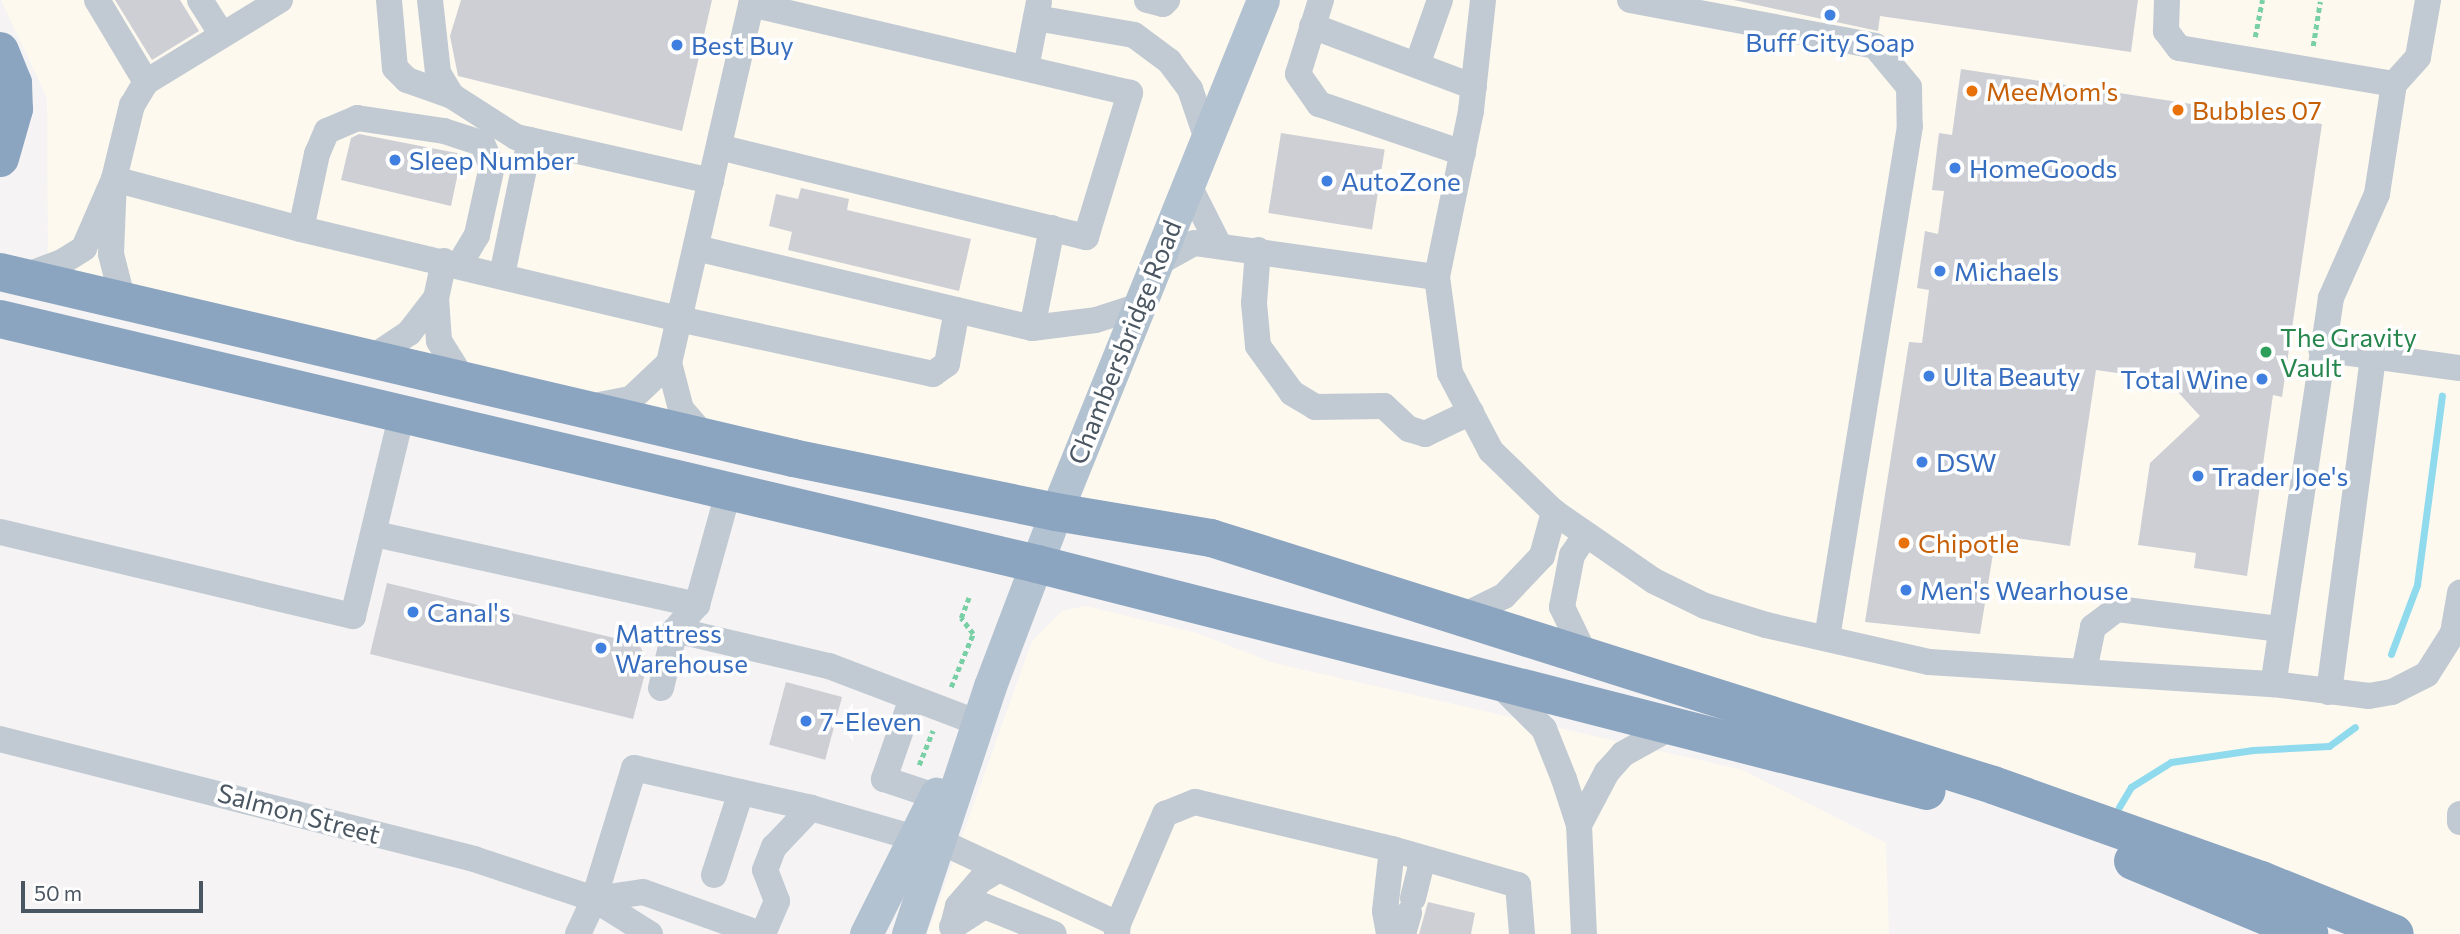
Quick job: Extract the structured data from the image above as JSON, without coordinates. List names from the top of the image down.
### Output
{
  "streets": {
    "main road": ["Chambersbridge Road"],
    "street": ["Salmon Street"]
  },
  "places": [
    "Buff City Soap",
    "Best Buy",
    "MeeMom's",
    "Bubbles 07",
    "Sleep Number",
    "HomeGoods",
    "AutoZone",
    "Michaels",
    "The Gravity Vault",
    "Ulta Beauty",
    "Total Wine",
    "DSW",
    "Trader Joe's",
    "Chipotle",
    "Men's Wearhouse",
    "Canal's",
    "Mattress Warehouse",
    "7-Eleven"
  ],
  "scale_bar": "50 m"
}
